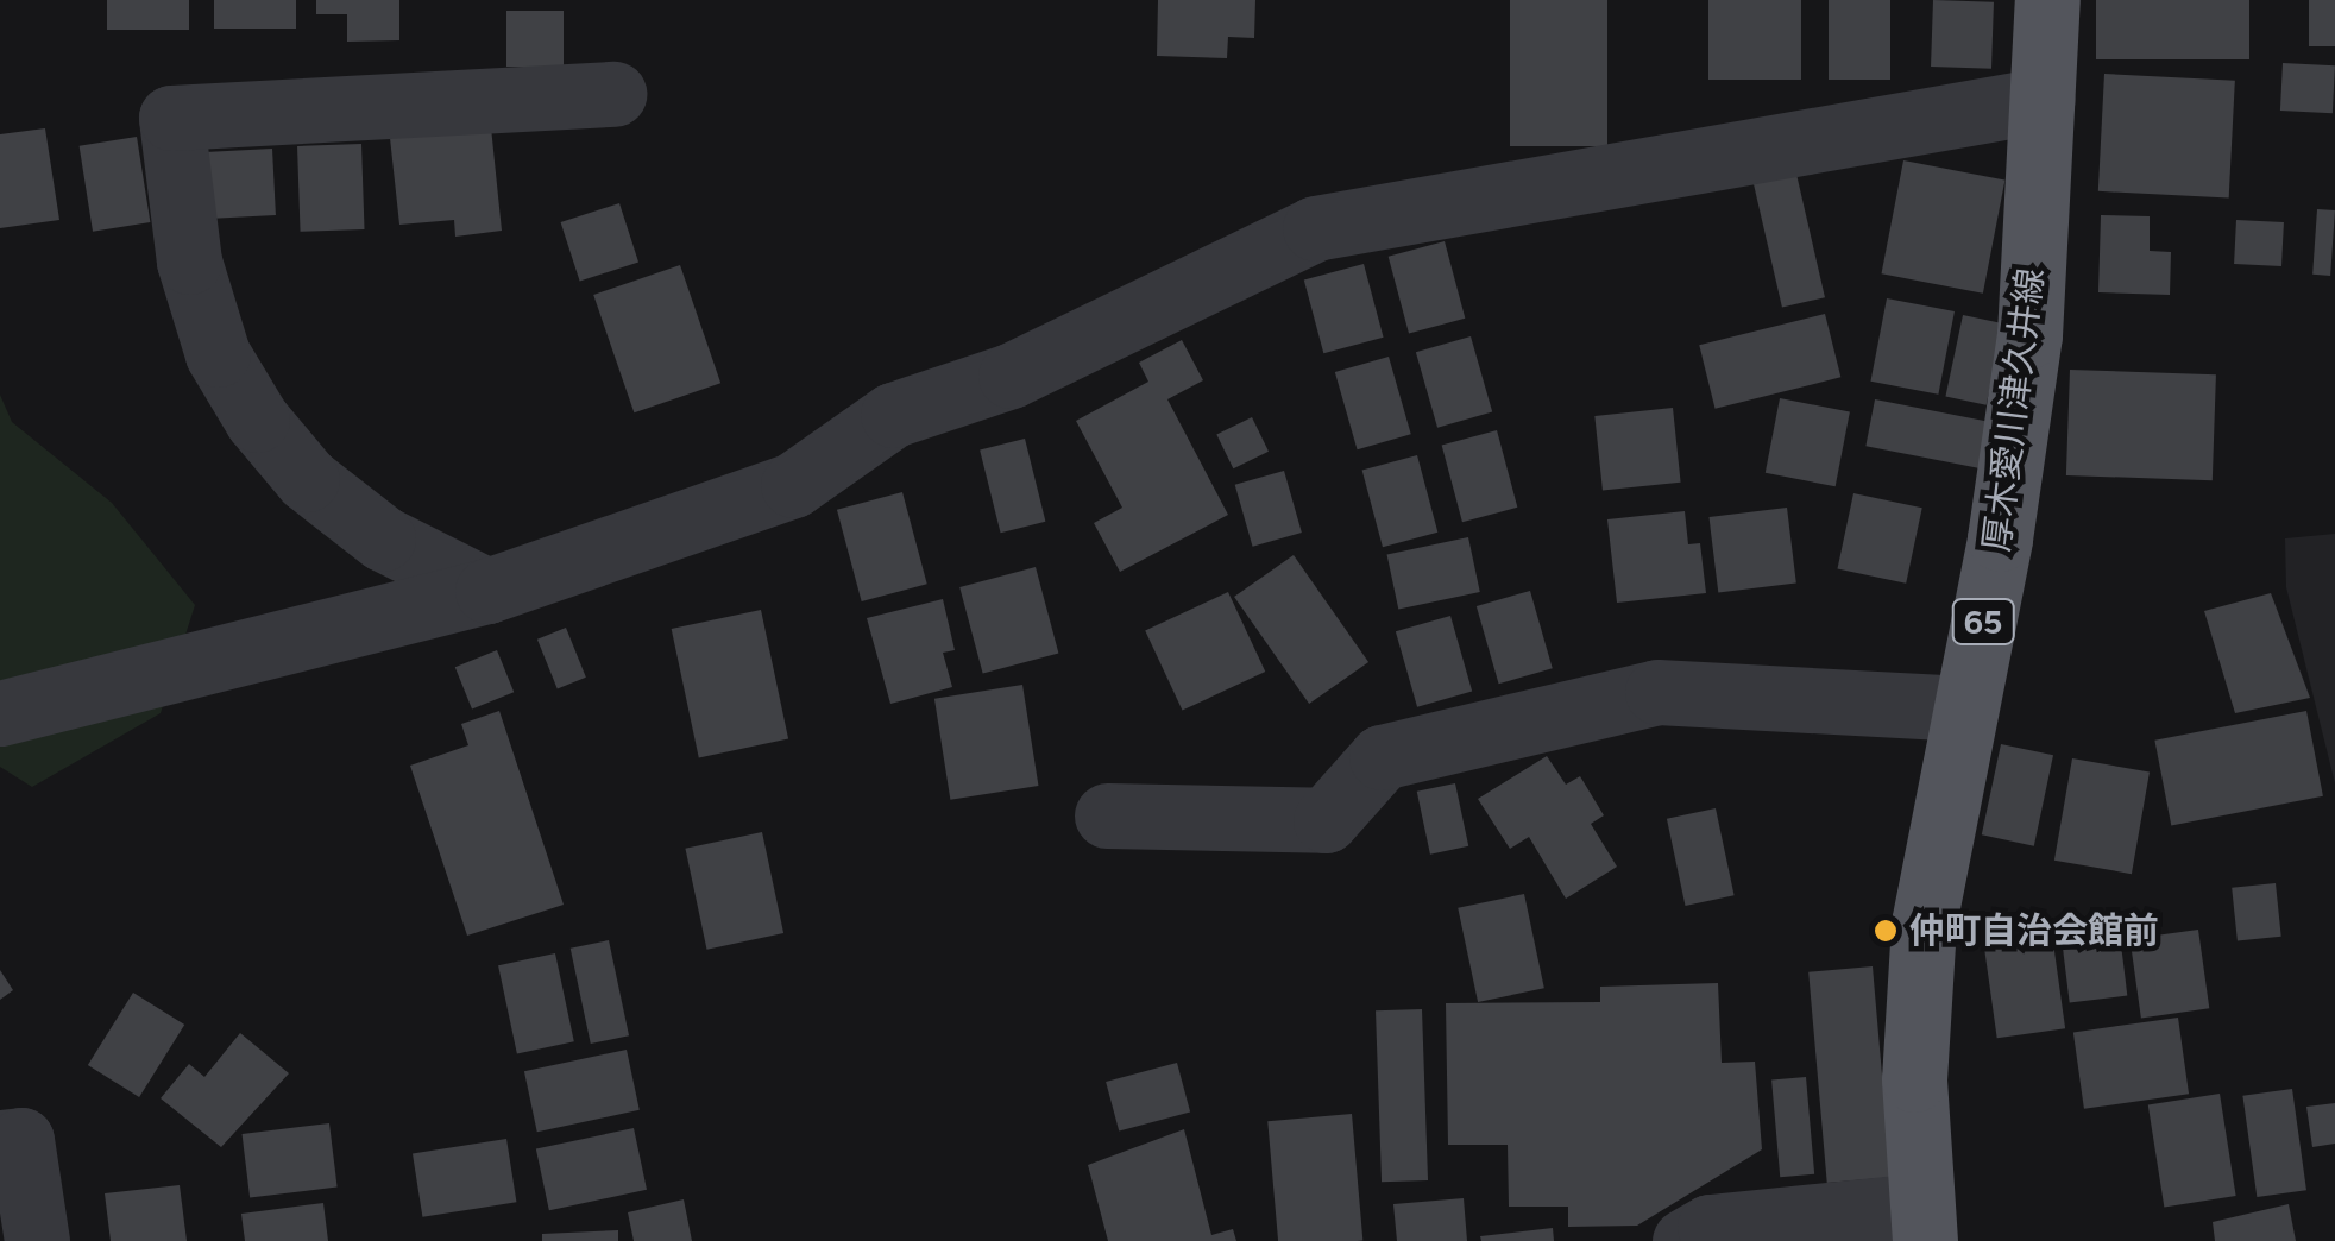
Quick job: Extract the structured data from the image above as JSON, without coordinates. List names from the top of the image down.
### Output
{
  "streets": {
    "main road": ["厚木愛川津久井線", "65"]
  },
  "places": ["仲町自治会館前"]
}
